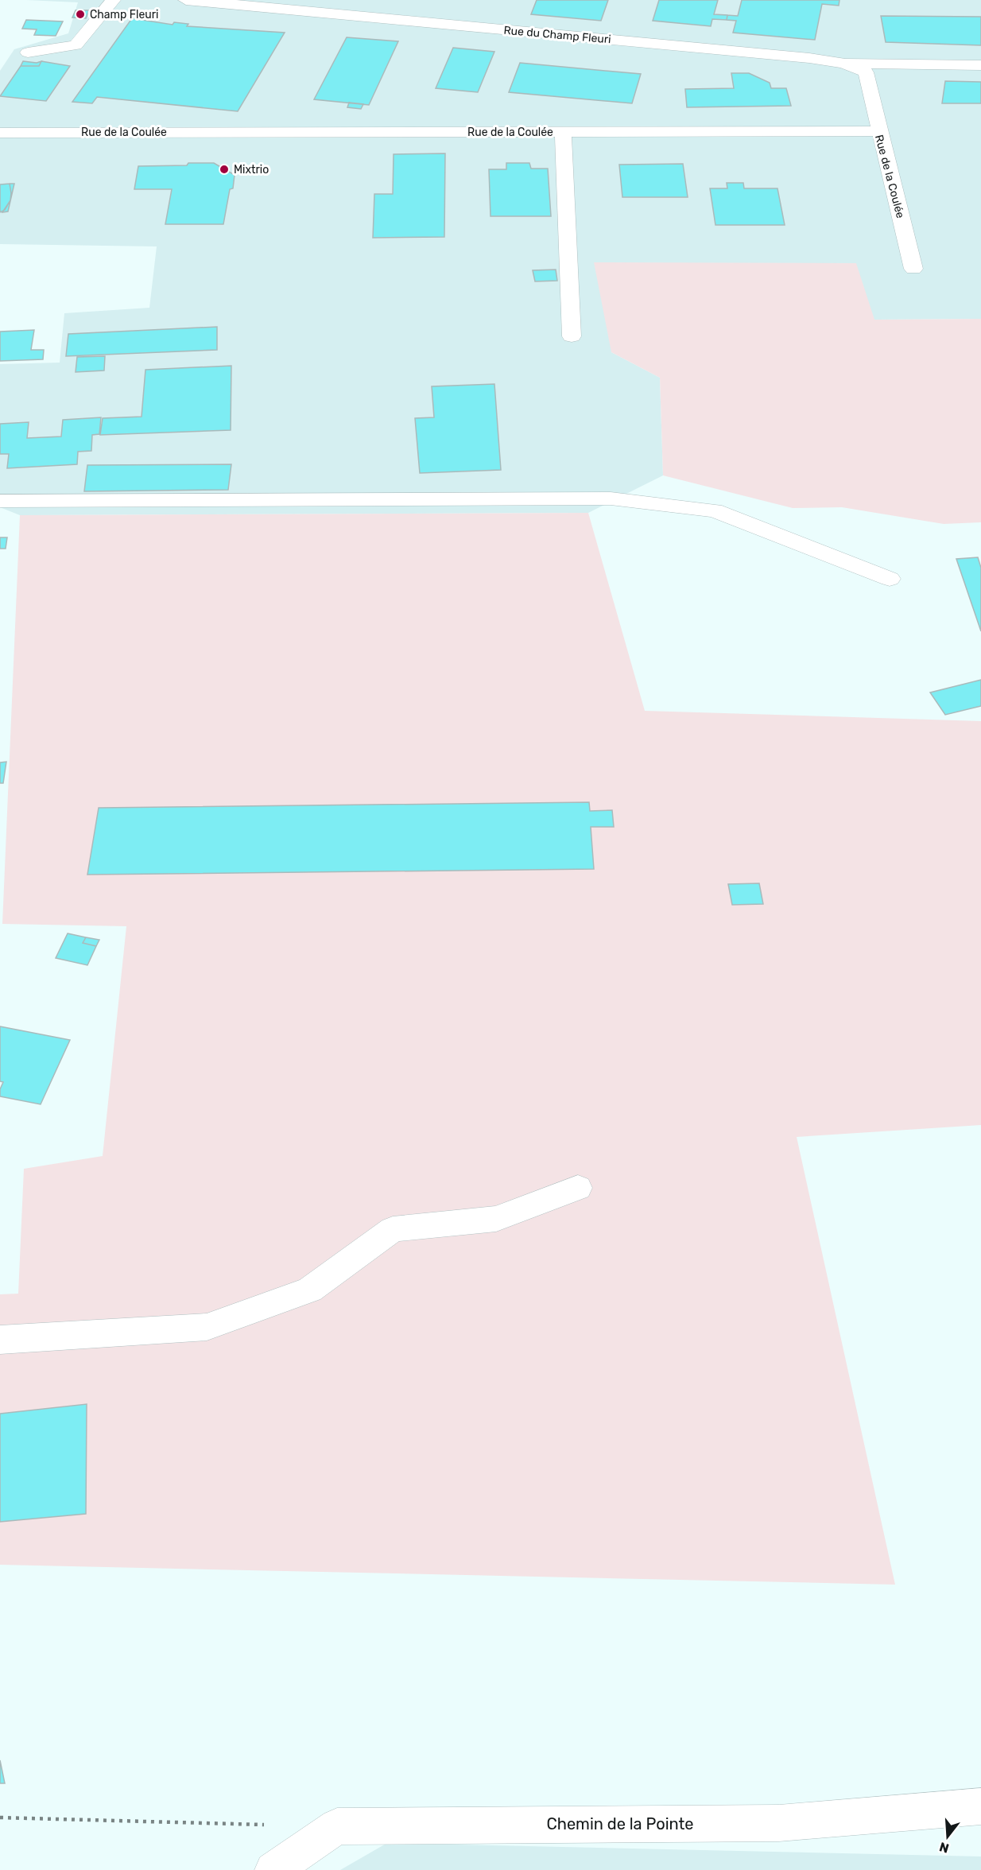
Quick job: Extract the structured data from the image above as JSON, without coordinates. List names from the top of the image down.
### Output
{
  "streets": {
    "street": ["Rue du Champ Fleuri", "Rue de la Coulée", "Chemin de la Pointe"]
  },
  "crossings": [
    ["Rue du Champ Fleuri", "Rue de la Coulée"]
  ],
  "places": ["Champ Fleuri", "Mixtrio"],
  "north": "bottom"
}
